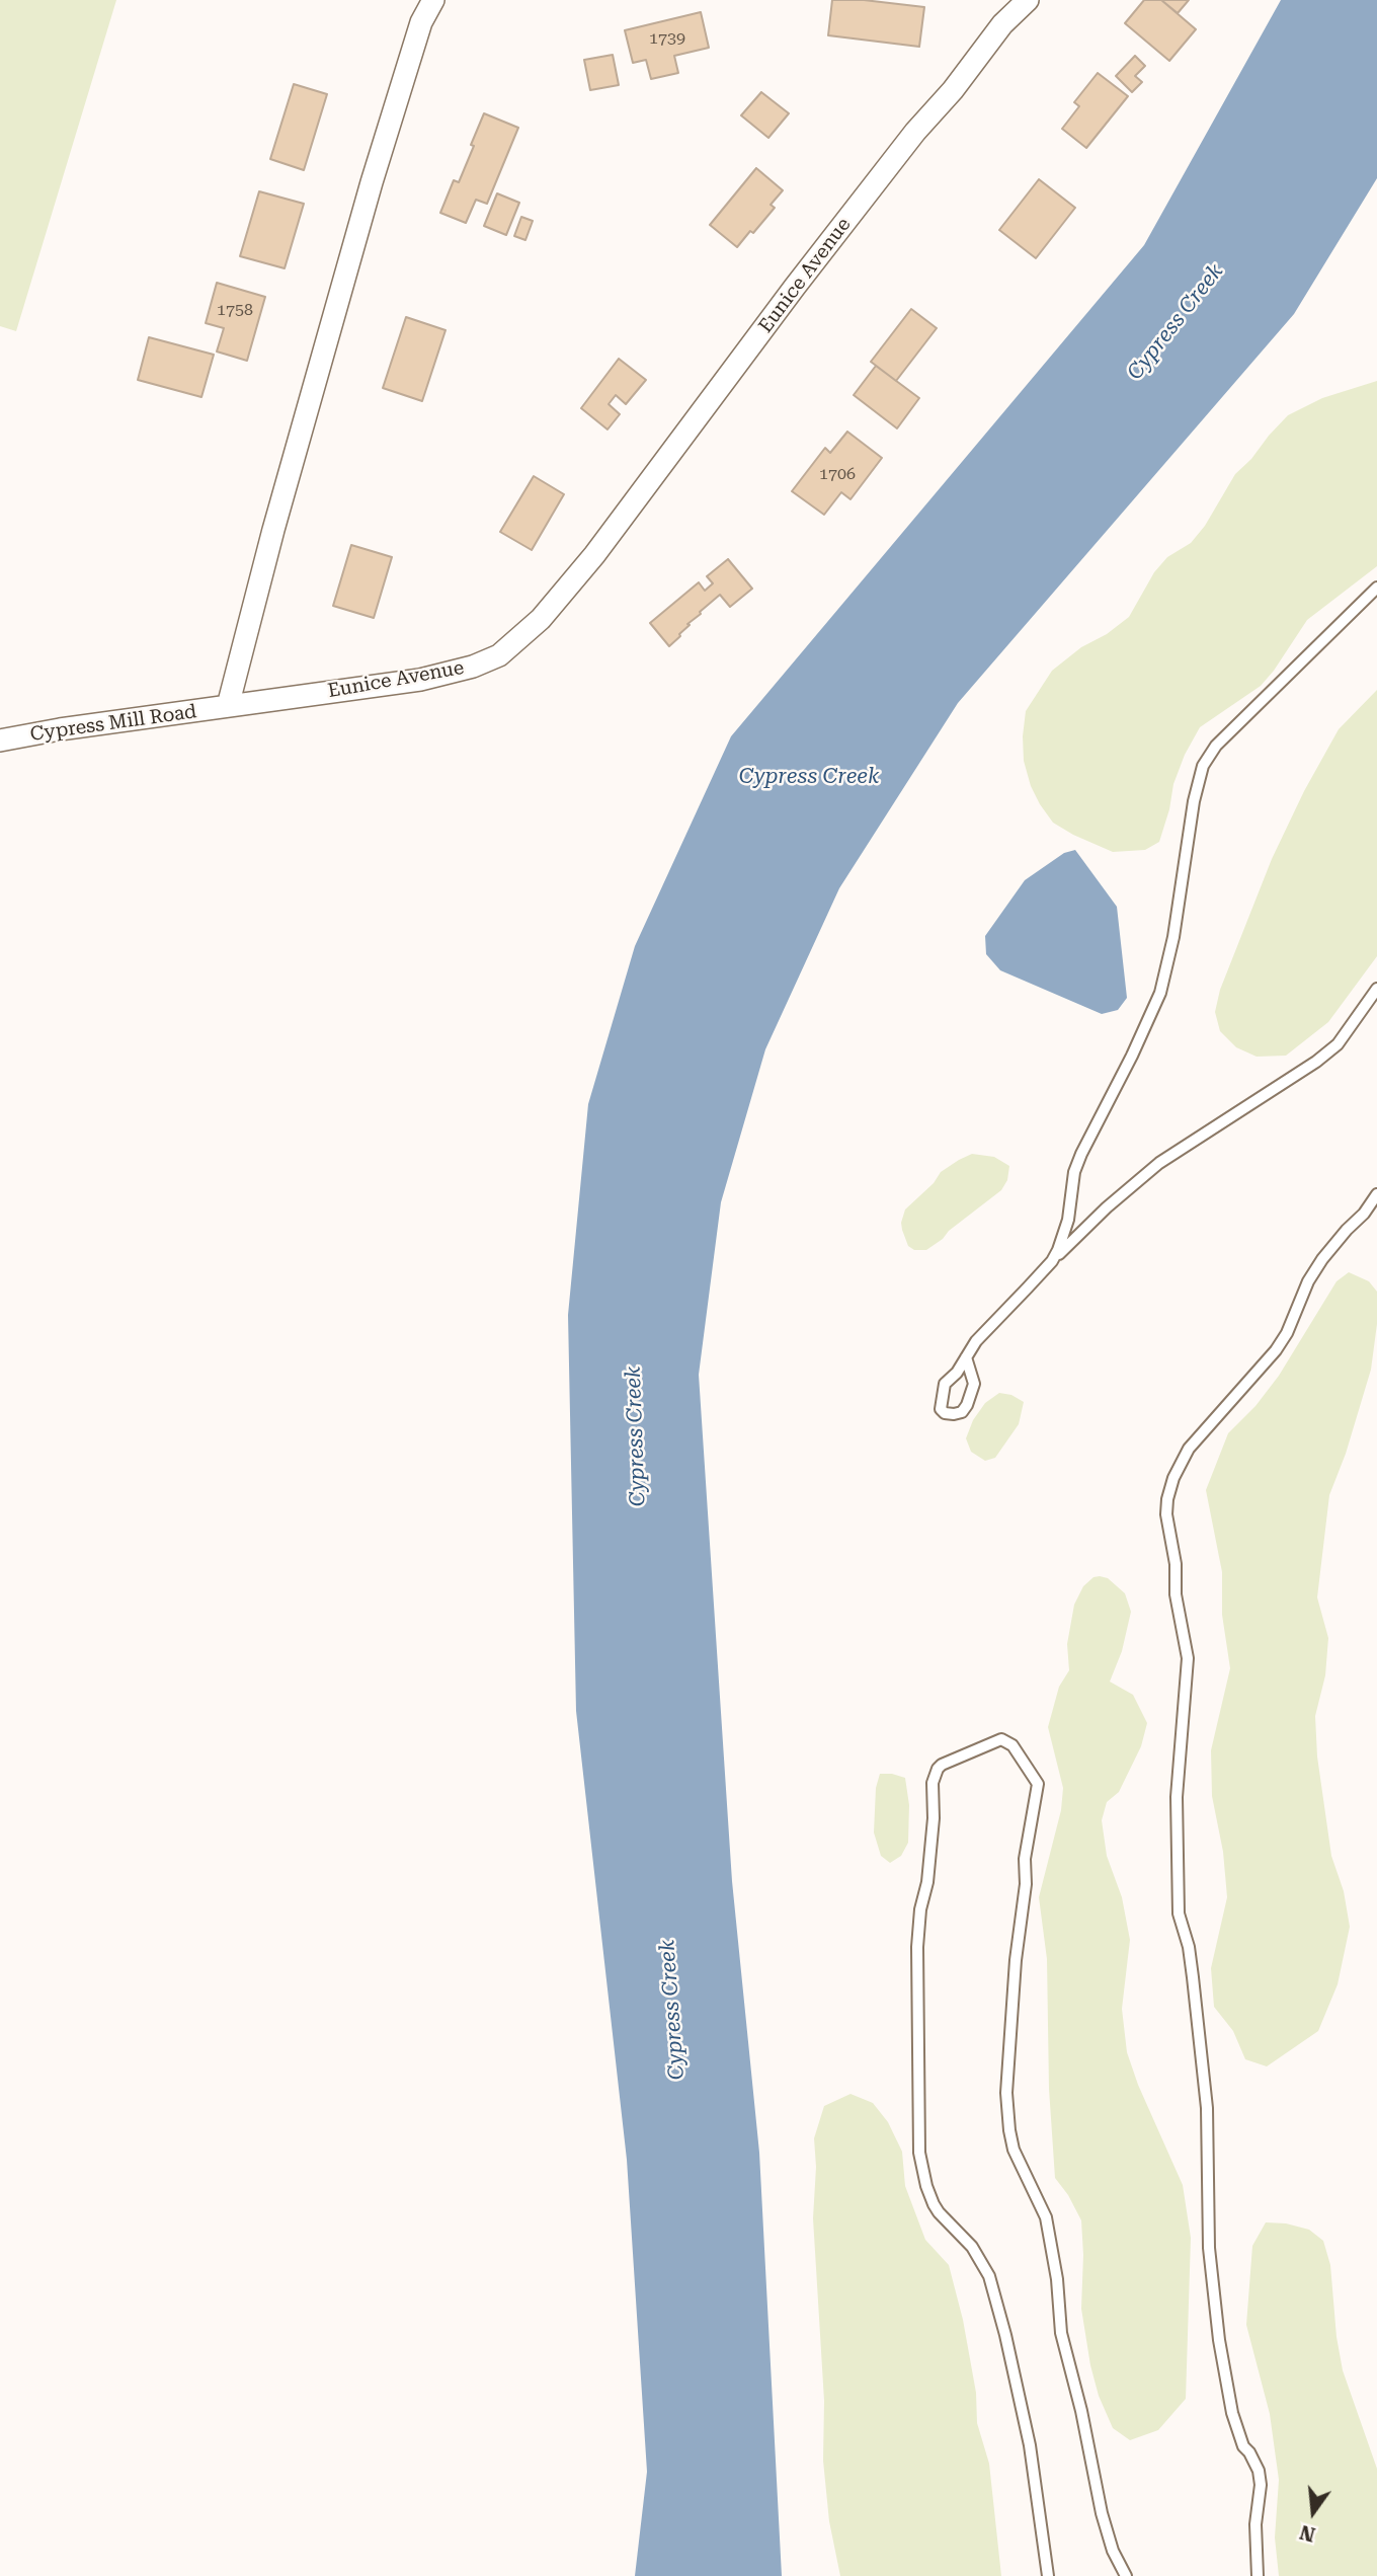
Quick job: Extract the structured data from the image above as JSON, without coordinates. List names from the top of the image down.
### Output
{
  "streets": {
    "street": ["Eunice Avenue", "Cypress Mill Road"]
  },
  "crossings": [
    ["Eunice Avenue", "Cypress Mill Road"]
  ],
  "water": ["Cypress Creek"],
  "house_numbers": ["1739", "1758", "1706"],
  "north": "bottom"
}
